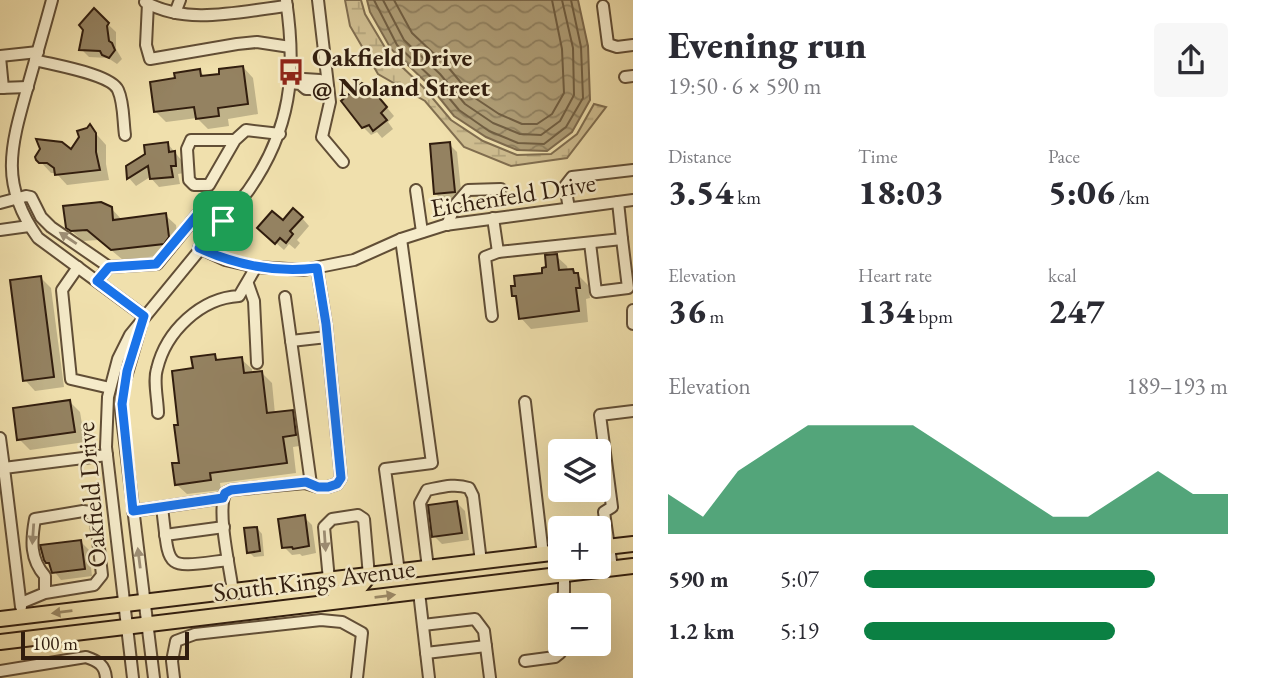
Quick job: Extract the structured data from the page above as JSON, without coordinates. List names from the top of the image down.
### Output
{
  "streets": {
    "main road": ["South Kings Avenue"],
    "street": ["Eichenfeld Drive", "Oakfield Drive"]
  },
  "crossings": [
    ["Eichenfeld Drive", "Oakfield Drive"],
    ["Oakfield Drive", "South Kings Avenue"]
  ],
  "places": {
    "bus stop": ["Oakfield Drive @ Noland Street"]
  },
  "scale_bar": "100 m",
  "page": {
    "heading": ["Evening run", "19:50 · 6 × 590 m"],
    "stats": [
      ["Distance", "3.54 km"],
      ["Time", "18:03"],
      ["Pace", "5:06 /km"],
      ["Elevation", "36 m"],
      ["Heart rate", "134 bpm"],
      ["kcal", "247"]
    ],
    "chart": ["Elevation", "189–193 m"],
    "map_buttons": ["+", "−"],
    "list": [
      {
        "name": "590 m",
        "note": "5:07"
      },
      {
        "name": "1.2 km",
        "note": "5:19"
      }
    ],
    "scale": "100 m"
  }
}
